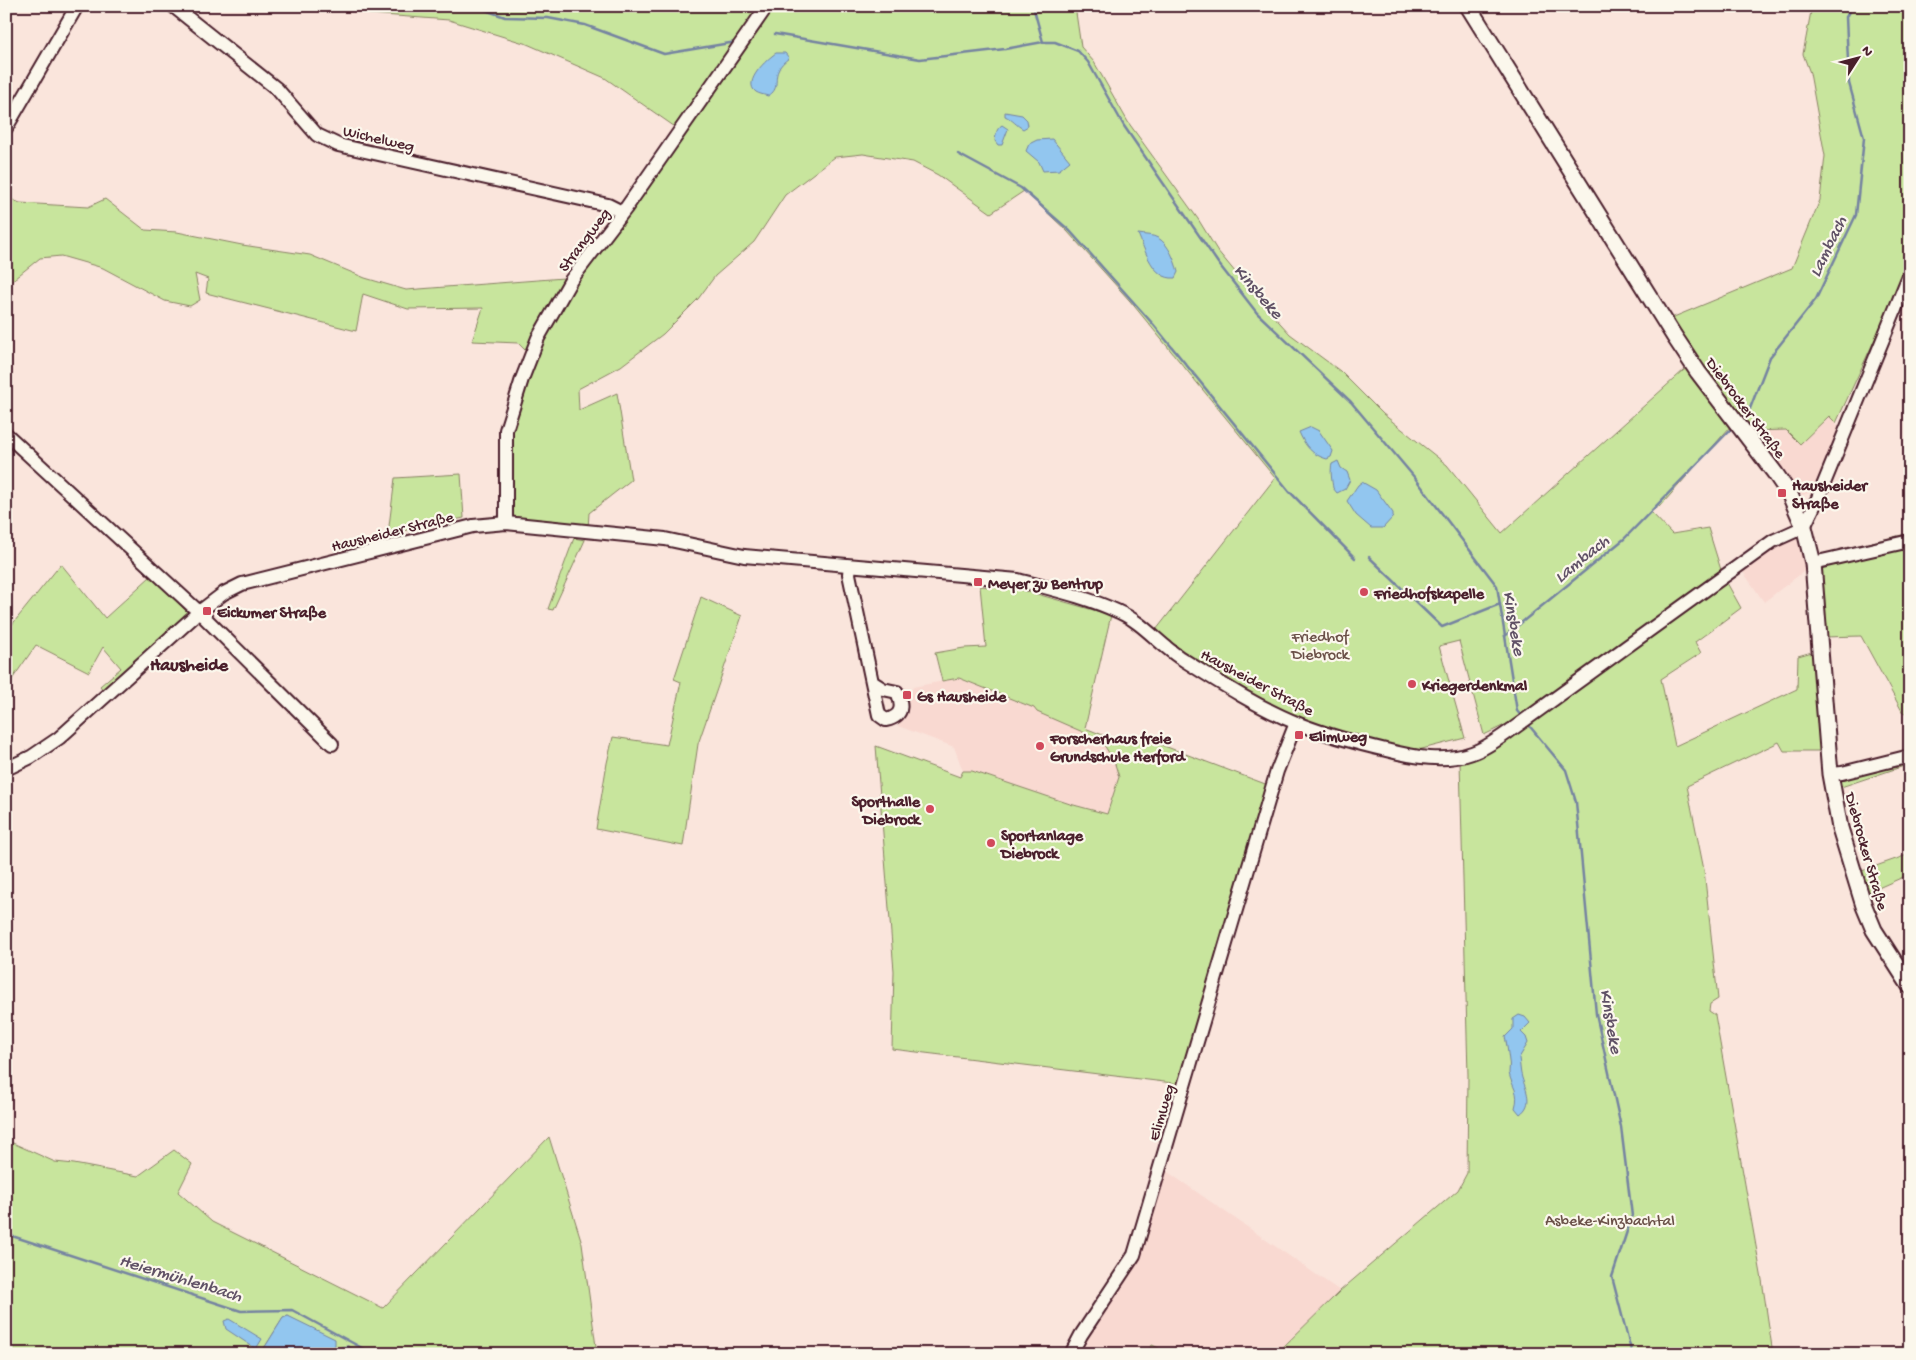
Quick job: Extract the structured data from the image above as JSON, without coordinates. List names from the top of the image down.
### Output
{
  "streets": {
    "main road": ["Diebrocker Straße"],
    "street": [
      "Wichelweg",
      "Strangweg",
      "Hausheider Straße",
      "Elimweg"
    ]
  },
  "crossings": [
    ["Wichelweg", "Strangweg"],
    ["Strangweg", "Hausheider Straße"],
    ["Diebrocker Straße", "Hausheider Straße"],
    ["Hausheider Straße", "Elimweg"]
  ],
  "districts": ["Hausheide"],
  "water": ["Lambach", "Kinsbeke", "Heiermühlenbach"],
  "parks": ["Friedhof Diebrock", "Asbeke-Kinzbachtal"],
  "places": {
    "transit": [
      "Hausheider Straße",
      "Meyer zu Bentrup",
      "Eickumer Straße",
      "Gs Hausheide",
      "Elimweg"
    ],
    "other": [
      "Friedhofskapelle",
      "Kriegerdenkmal",
      "Forscherhaus freie Grundschule Herford",
      "Sporthalle Diebrock",
      "Sportanlage Diebrock"
    ]
  },
  "north": "top right"
}
